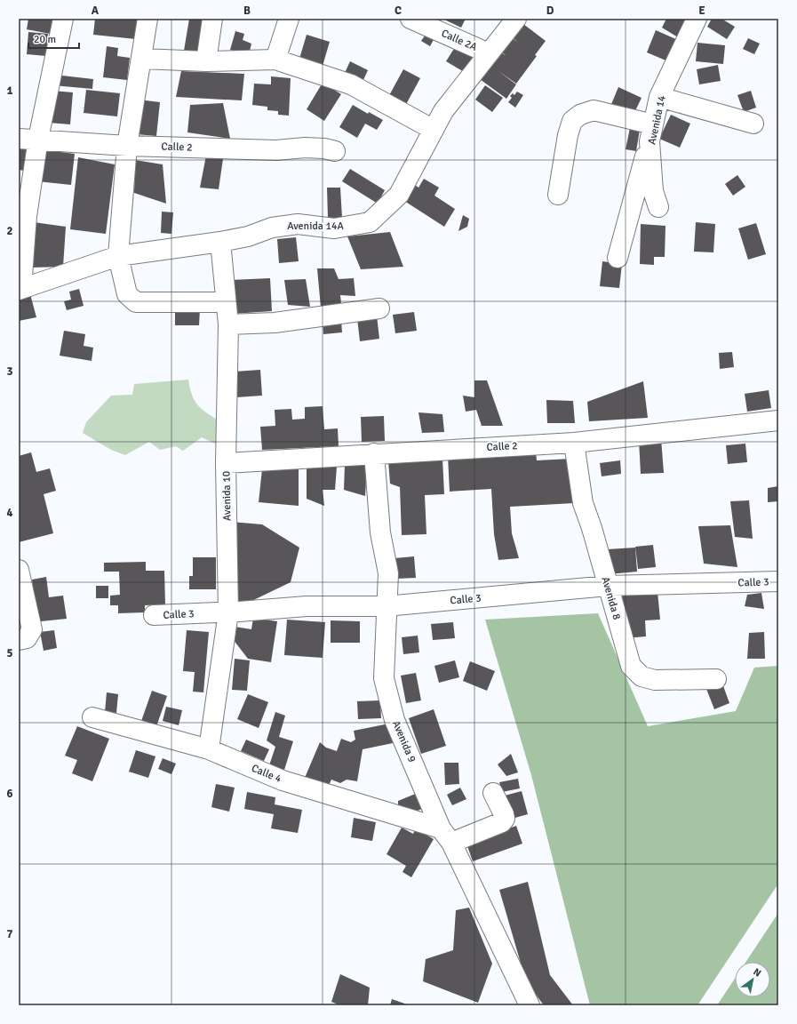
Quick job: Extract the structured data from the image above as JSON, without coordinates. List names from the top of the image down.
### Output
{
  "streets": {
    "street": [
      "Calle 2A",
      "Avenida 14",
      "Calle 2",
      "Avenida 14A",
      "Avenida 10",
      "Calle 3",
      "Avenida 8",
      "Avenida 9",
      "Calle 4"
    ]
  },
  "crossings": [
    ["Calle 2A", "Avenida 14A"],
    ["Calle 2", "Avenida 10"],
    ["Calle 2", "Avenida 8"],
    ["Calle 2", "Avenida 9"],
    ["Avenida 14A", "Avenida 10"],
    ["Avenida 10", "Calle 3"],
    ["Avenida 10", "Calle 4"],
    ["Calle 3", "Avenida 8"],
    ["Calle 3", "Avenida 9"],
    ["Avenida 9", "Calle 4"]
  ],
  "scale_bar": "20 m",
  "north": "top right",
  "grid": {
    "columns": [
      "A",
      "B",
      "C",
      "D",
      "E"
    ],
    "rows": [
      "1",
      "2",
      "3",
      "4",
      "5",
      "6",
      "7"
    ]
  }
}
